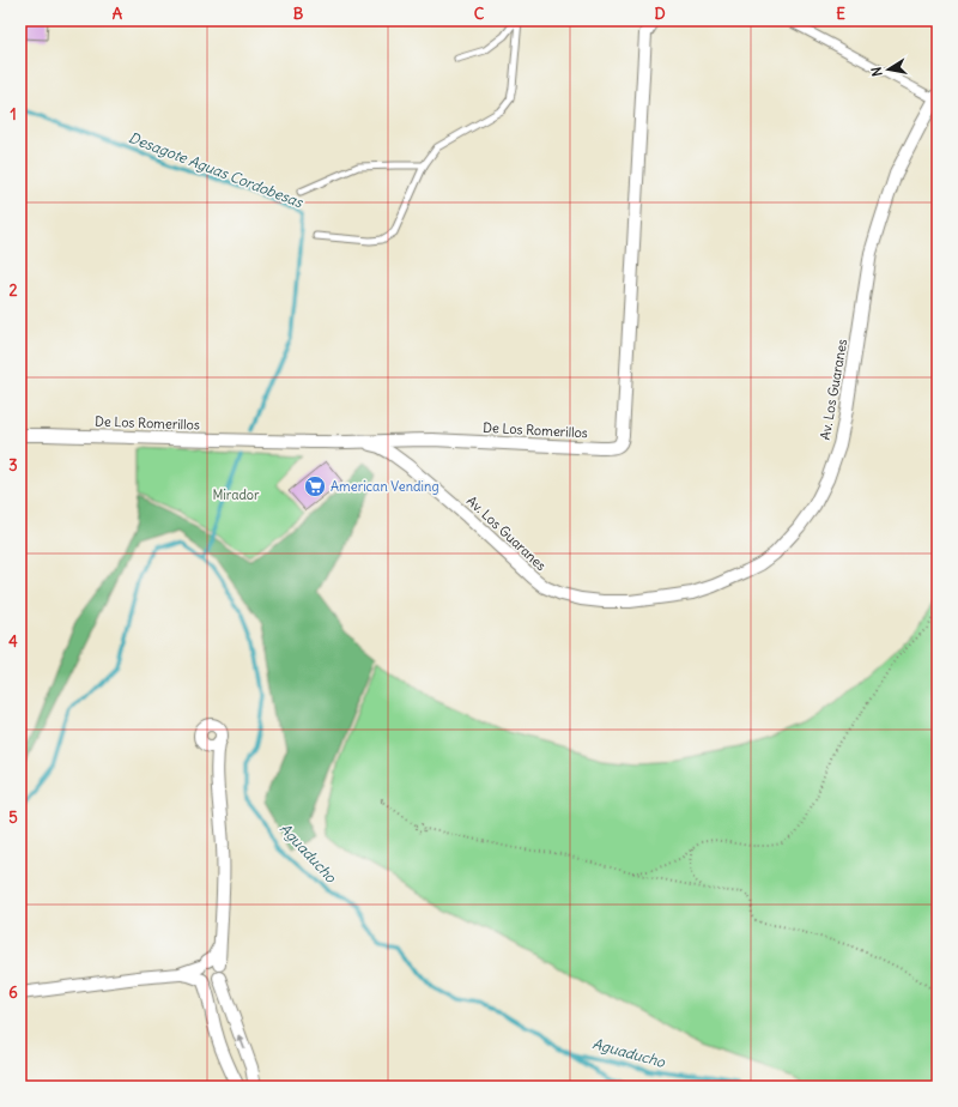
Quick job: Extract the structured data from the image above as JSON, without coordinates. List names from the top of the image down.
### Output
{
  "streets": {
    "street": ["Av. Los Guaranes", "De Los Romerillos"]
  },
  "crossings": [
    ["Av. Los Guaranes", "De Los Romerillos"]
  ],
  "water": ["Desagote Aguas Cordobesas", "Aguaducho"],
  "parks": ["Mirador"],
  "places": {
    "supermarket": ["American Vending"]
  },
  "north": "left",
  "grid": {
    "columns": [
      "A",
      "B",
      "C",
      "D",
      "E"
    ],
    "rows": [
      "1",
      "2",
      "3",
      "4",
      "5",
      "6"
    ]
  }
}
